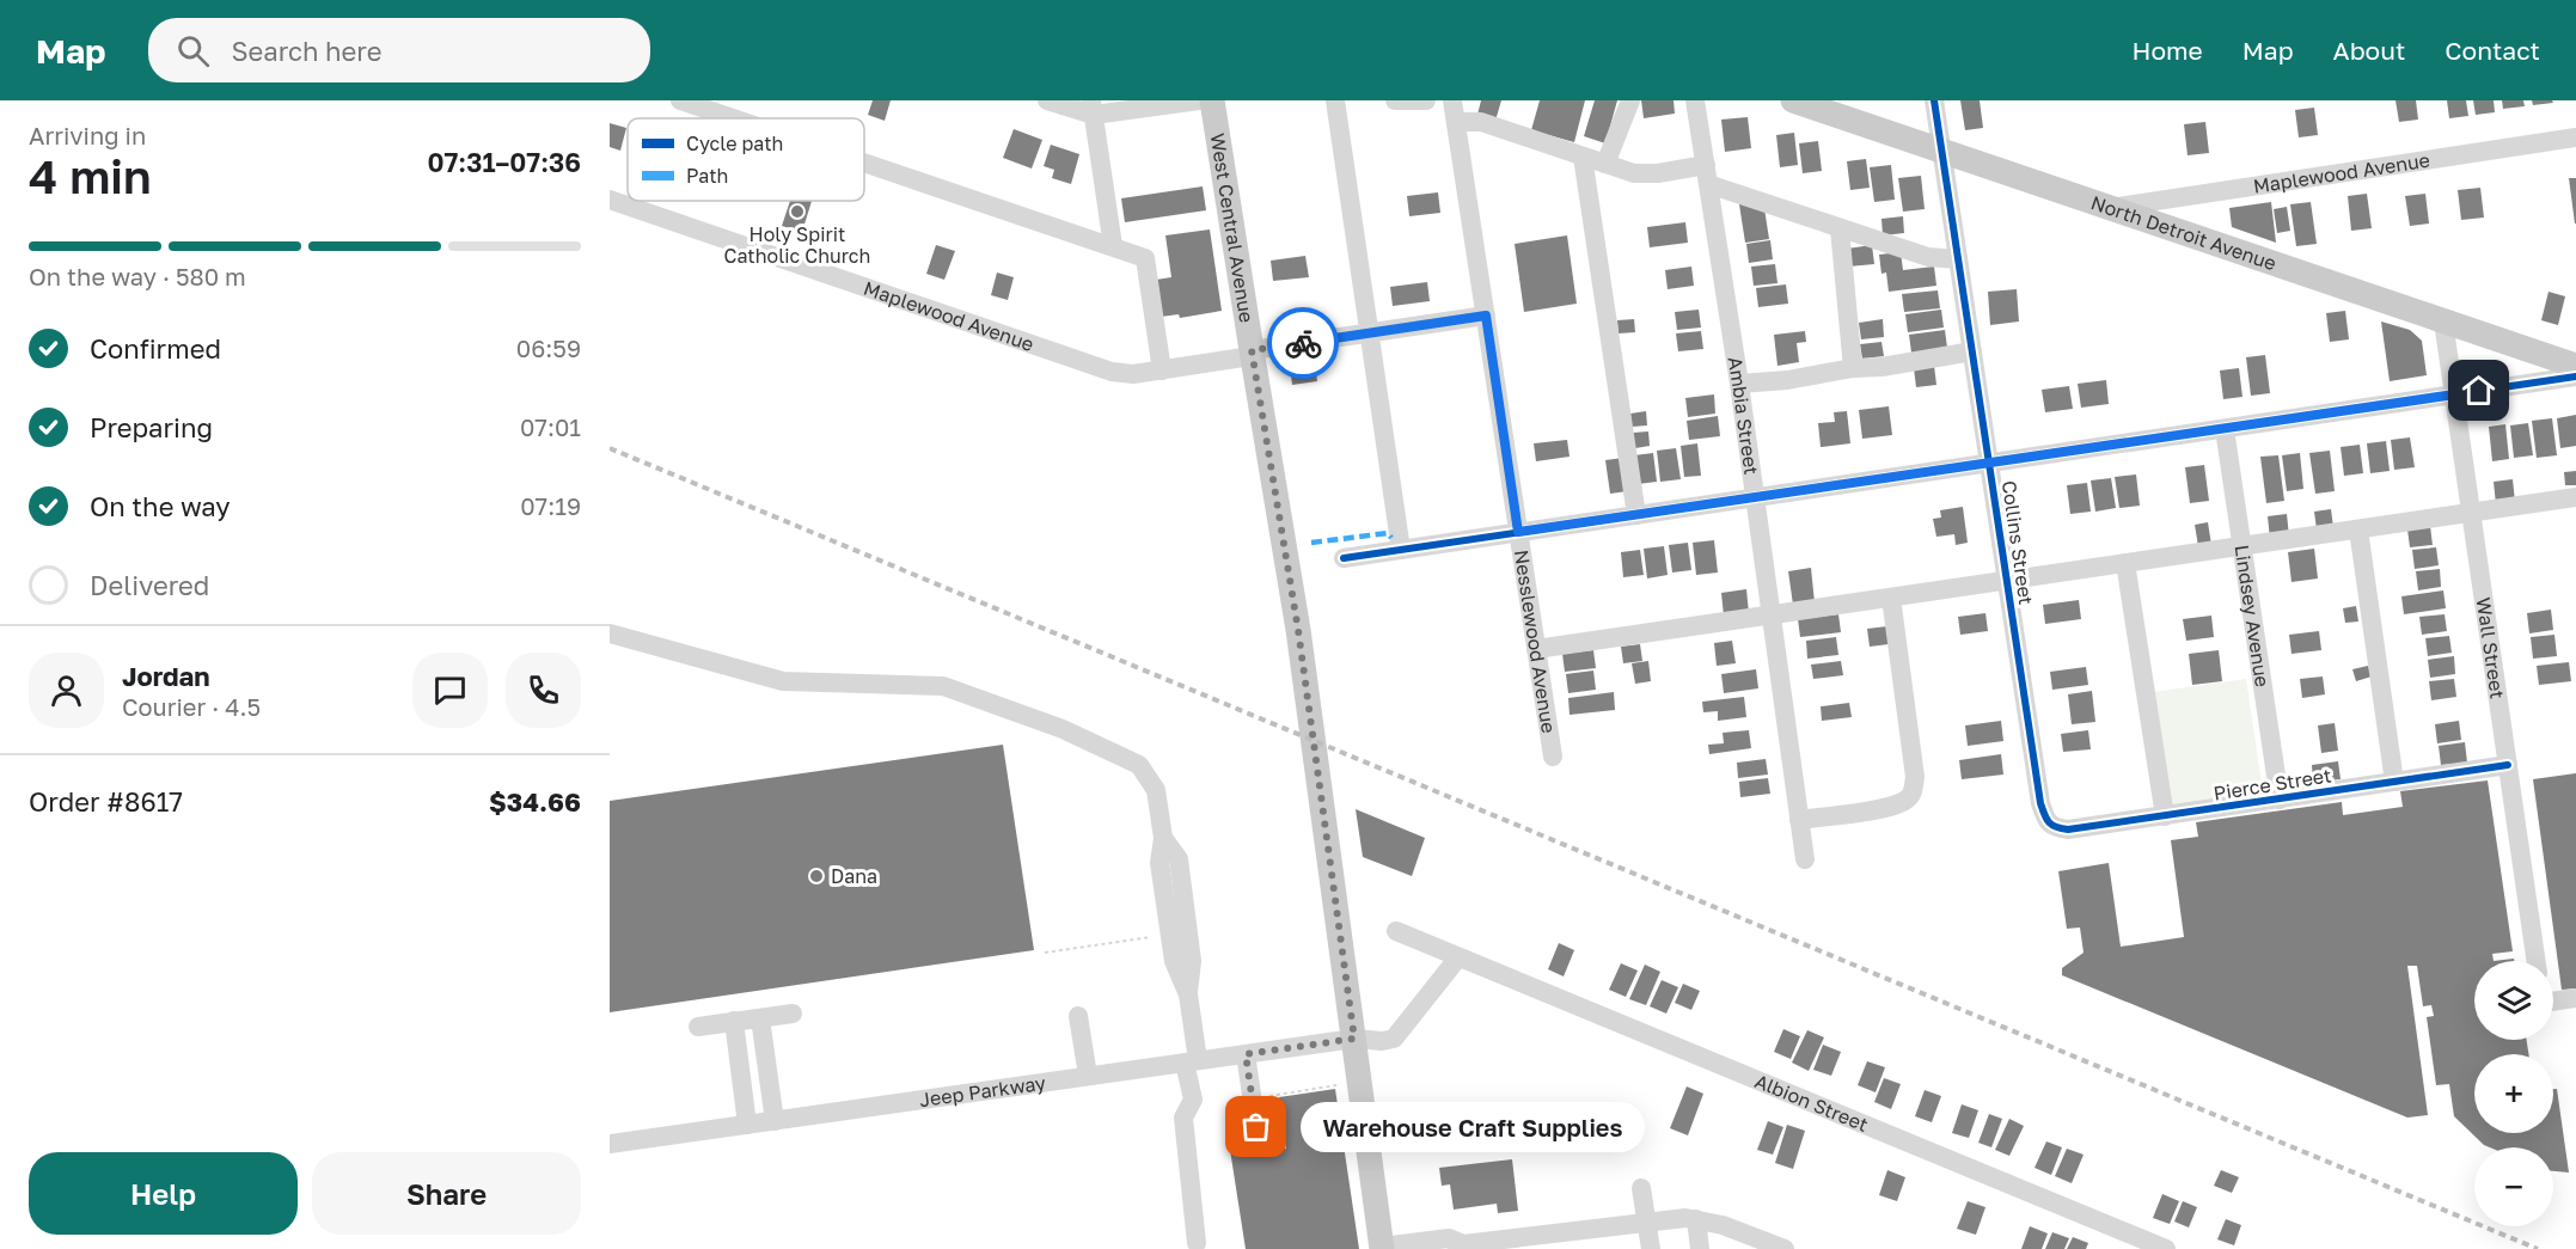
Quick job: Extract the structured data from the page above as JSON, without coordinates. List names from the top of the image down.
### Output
{
  "streets": {
    "main road": ["West Central Avenue", "North Detroit Avenue"],
    "street": [
      "Maplewood Avenue",
      "Ambia Street",
      "Collins Street",
      "Lindsey Avenue",
      "Nesslewood Avenue",
      "Wall Street",
      "Pierce Street",
      "Jeep Parkway",
      "Albion Street"
    ]
  },
  "crossings": [
    ["Maplewood Avenue", "West Central Avenue"],
    ["Maplewood Avenue", "North Detroit Avenue"],
    ["Maplewood Avenue", "Nesslewood Avenue"],
    ["West Central Avenue", "Jeep Parkway"],
    ["North Detroit Avenue", "Collins Street"],
    ["North Detroit Avenue", "Wall Street"],
    ["Collins Street", "Pierce Street"],
    ["Lindsey Avenue", "Pierce Street"],
    ["Wall Street", "Pierce Street"]
  ],
  "places": ["Holy Spirit Catholic Church", "Dana", "Warehouse Craft Supplies"],
  "legend": ["Cycle path", "Path"],
  "page": {
    "header": "Map",
    "search": "Search here",
    "nav": [
      "Home",
      "Map",
      "About",
      "Contact"
    ],
    "heading": ["4 min", "Arriving in", "07:31–07:36"],
    "panel": [
      "Jordan",
      "Courier · 4.5",
      "Order #8617",
      "$34.66"
    ],
    "bar": "On the way · 580 m",
    "list": [
      ["Confirmed", "06:59"],
      ["Preparing", "07:01"],
      ["On the way", "07:19"],
      "Delivered"
    ],
    "map_buttons": ["+", "−"],
    "bubble": "Warehouse Craft Supplies",
    "buttons": ["Help", "Share"]
  }
}
